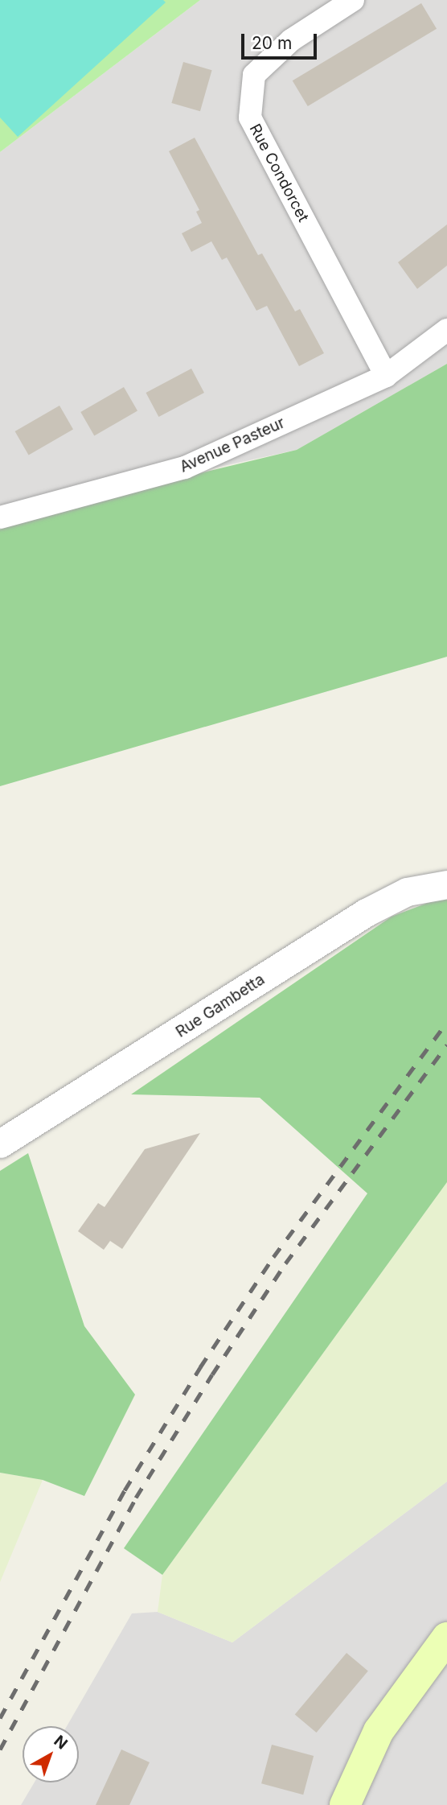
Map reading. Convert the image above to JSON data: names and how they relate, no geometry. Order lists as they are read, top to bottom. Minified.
{"streets":{"street":["Rue Condorcet","Avenue Pasteur","Rue Gambetta"]},"crossings":[["Rue Condorcet","Avenue Pasteur"]],"scale_bar":"20 m","north":"top right"}
